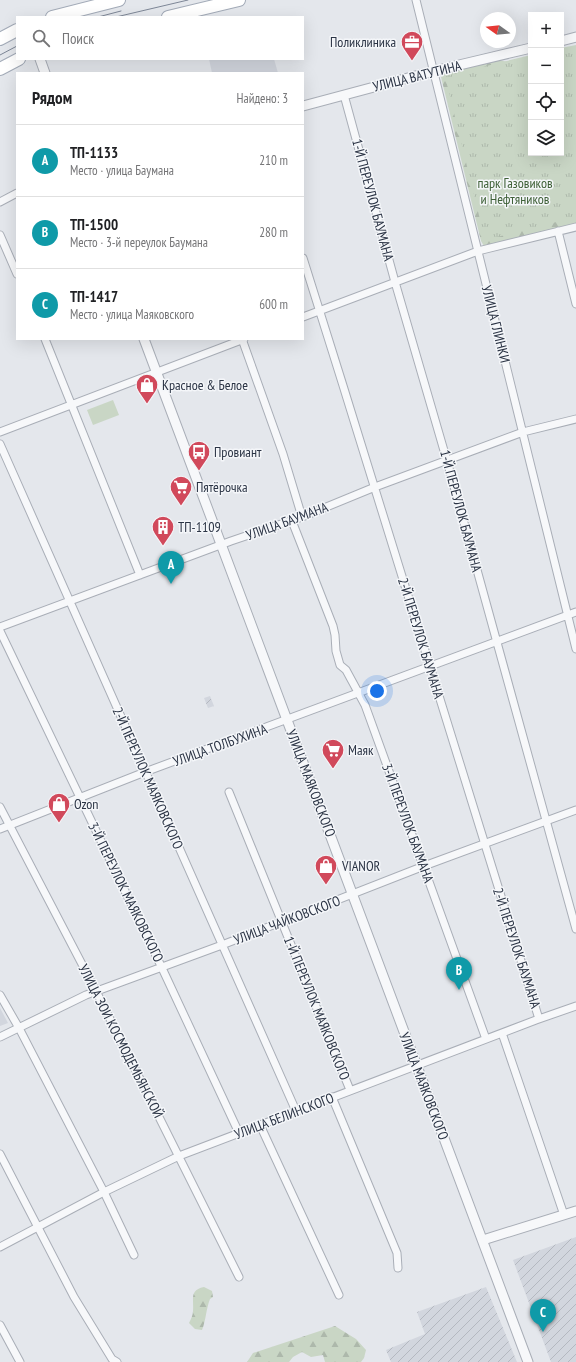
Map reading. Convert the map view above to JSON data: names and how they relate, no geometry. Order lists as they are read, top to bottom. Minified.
{"streets":{"street":["УЛИЦА ВАТУТИНА","1-Й ПЕРЕУЛОК БАУМАНА","УЛИЦА ГЛИНКИ","УЛИЦА БАУМАНА","2-Й ПЕРЕУЛОК БАУМАНА","УЛИЦА ТОЛБУХИНА","2-Й ПЕРЕУЛОК МАЯКОВСКОГО","УЛИЦА МАЯКОВСКОГО","3-Й ПЕРЕУЛОК БАУМАНА","3-Й ПЕРЕУЛОК МАЯКОВСКОГО","УЛИЦА ЧАЙКОВСКОГО","1-Й ПЕРЕУЛОК МАЯКОВСКОГО","УЛИЦА ЗОИ КОСМОДЕМЬЯНСКОЙ","УЛИЦА БЕЛИНСКОГО"]},"crossings":[["УЛИЦА ВАТУТИНА","1-Й ПЕРЕУЛОК БАУМАНА"],["УЛИЦА ВАТУТИНА","УЛИЦА ГЛИНКИ"],["1-Й ПЕРЕУЛОК БАУМАНА","УЛИЦА БАУМАНА"],["1-Й ПЕРЕУЛОК БАУМАНА","УЛИЦА ТОЛБУХИНА"],["1-Й ПЕРЕУЛОК БАУМАНА","УЛИЦА ЧАЙКОВСКОГО"],["УЛИЦА ГЛИНКИ","УЛИЦА БАУМАНА"],["УЛИЦА ГЛИНКИ","УЛИЦА ТОЛБУХИНА"],["УЛИЦА БАУМАНА","2-Й ПЕРЕУЛОК БАУМАНА"],["УЛИЦА БАУМАНА","2-Й ПЕРЕУЛОК МАЯКОВСКОГО"],["УЛИЦА БАУМАНА","УЛИЦА МАЯКОВСКОГО"],["УЛИЦА БАУМАНА","3-Й ПЕРЕУЛОК БАУМАНА"],["2-Й ПЕРЕУЛОК БАУМАНА","УЛИЦА ТОЛБУХИНА"],["2-Й ПЕРЕУЛОК БАУМАНА","УЛИЦА ЧАЙКОВСКОГО"],["2-Й ПЕРЕУЛОК БАУМАНА","УЛИЦА БЕЛИНСКОГО"],["УЛИЦА ТОЛБУХИНА","2-Й ПЕРЕУЛОК МАЯКОВСКОГО"],["УЛИЦА ТОЛБУХИНА","УЛИЦА МАЯКОВСКОГО"],["УЛИЦА ТОЛБУХИНА","3-Й ПЕРЕУЛОК БАУМАНА"],["УЛИЦА ТОЛБУХИНА","3-Й ПЕРЕУЛОК МАЯКОВСКОГО"],["УЛИЦА ТОЛБУХИНА","УЛИЦА ЗОИ КОСМОДЕМЬЯНСКОЙ"],["2-Й ПЕРЕУЛОК МАЯКОВСКОГО","УЛИЦА ЧАЙКОВСКОГО"],["2-Й ПЕРЕУЛОК МАЯКОВСКОГО","УЛИЦА БЕЛИНСКОГО"],["УЛИЦА МАЯКОВСКОГО","УЛИЦА ЧАЙКОВСКОГО"],["УЛИЦА МАЯКОВСКОГО","УЛИЦА БЕЛИНСКОГО"],["3-Й ПЕРЕУЛОК БАУМАНА","УЛИЦА ЧАЙКОВСКОГО"],["3-Й ПЕРЕУЛОК БАУМАНА","УЛИЦА БЕЛИНСКОГО"],["3-Й ПЕРЕУЛОК МАЯКОВСКОГО","УЛИЦА ЧАЙКОВСКОГО"],["3-Й ПЕРЕУЛОК МАЯКОВСКОГО","УЛИЦА БЕЛИНСКОГО"],["УЛИЦА ЧАЙКОВСКОГО","1-Й ПЕРЕУЛОК МАЯКОВСКОГО"],["УЛИЦА ЧАЙКОВСКОГО","УЛИЦА ЗОИ КОСМОДЕМЬЯНСКОЙ"],["1-Й ПЕРЕУЛОК МАЯКОВСКОГО","УЛИЦА БЕЛИНСКОГО"],["УЛИЦА ЗОИ КОСМОДЕМЬЯНСКОЙ","УЛИЦА БЕЛИНСКОГО"]],"parks":["парк Газовиков и Нефтяников"],"places":{"office":["Поликлиника"],"shop":["Красное & Белое","Ozon","VIANOR"],"bus stop":["Провиант"],"supermarket":["Пятёрочка","Маяк"],"building":["ТП-1109"]},"north":"left","page":{"map_buttons":["+","−"],"search":"Поиск","heading":["Рядом","Найдено: 3"],"list":[{"mark":"A","name":"ТП-1133","note":"Место · улица Баумана","value":"210 m"},{"mark":"B","name":"ТП-1500","note":"Место · 3-й переулок Баумана","value":"280 m"},{"mark":"C","name":"ТП-1417","note":"Место · улица Маяковского","value":"600 m"}],"pins":["A","B","C"]}}
